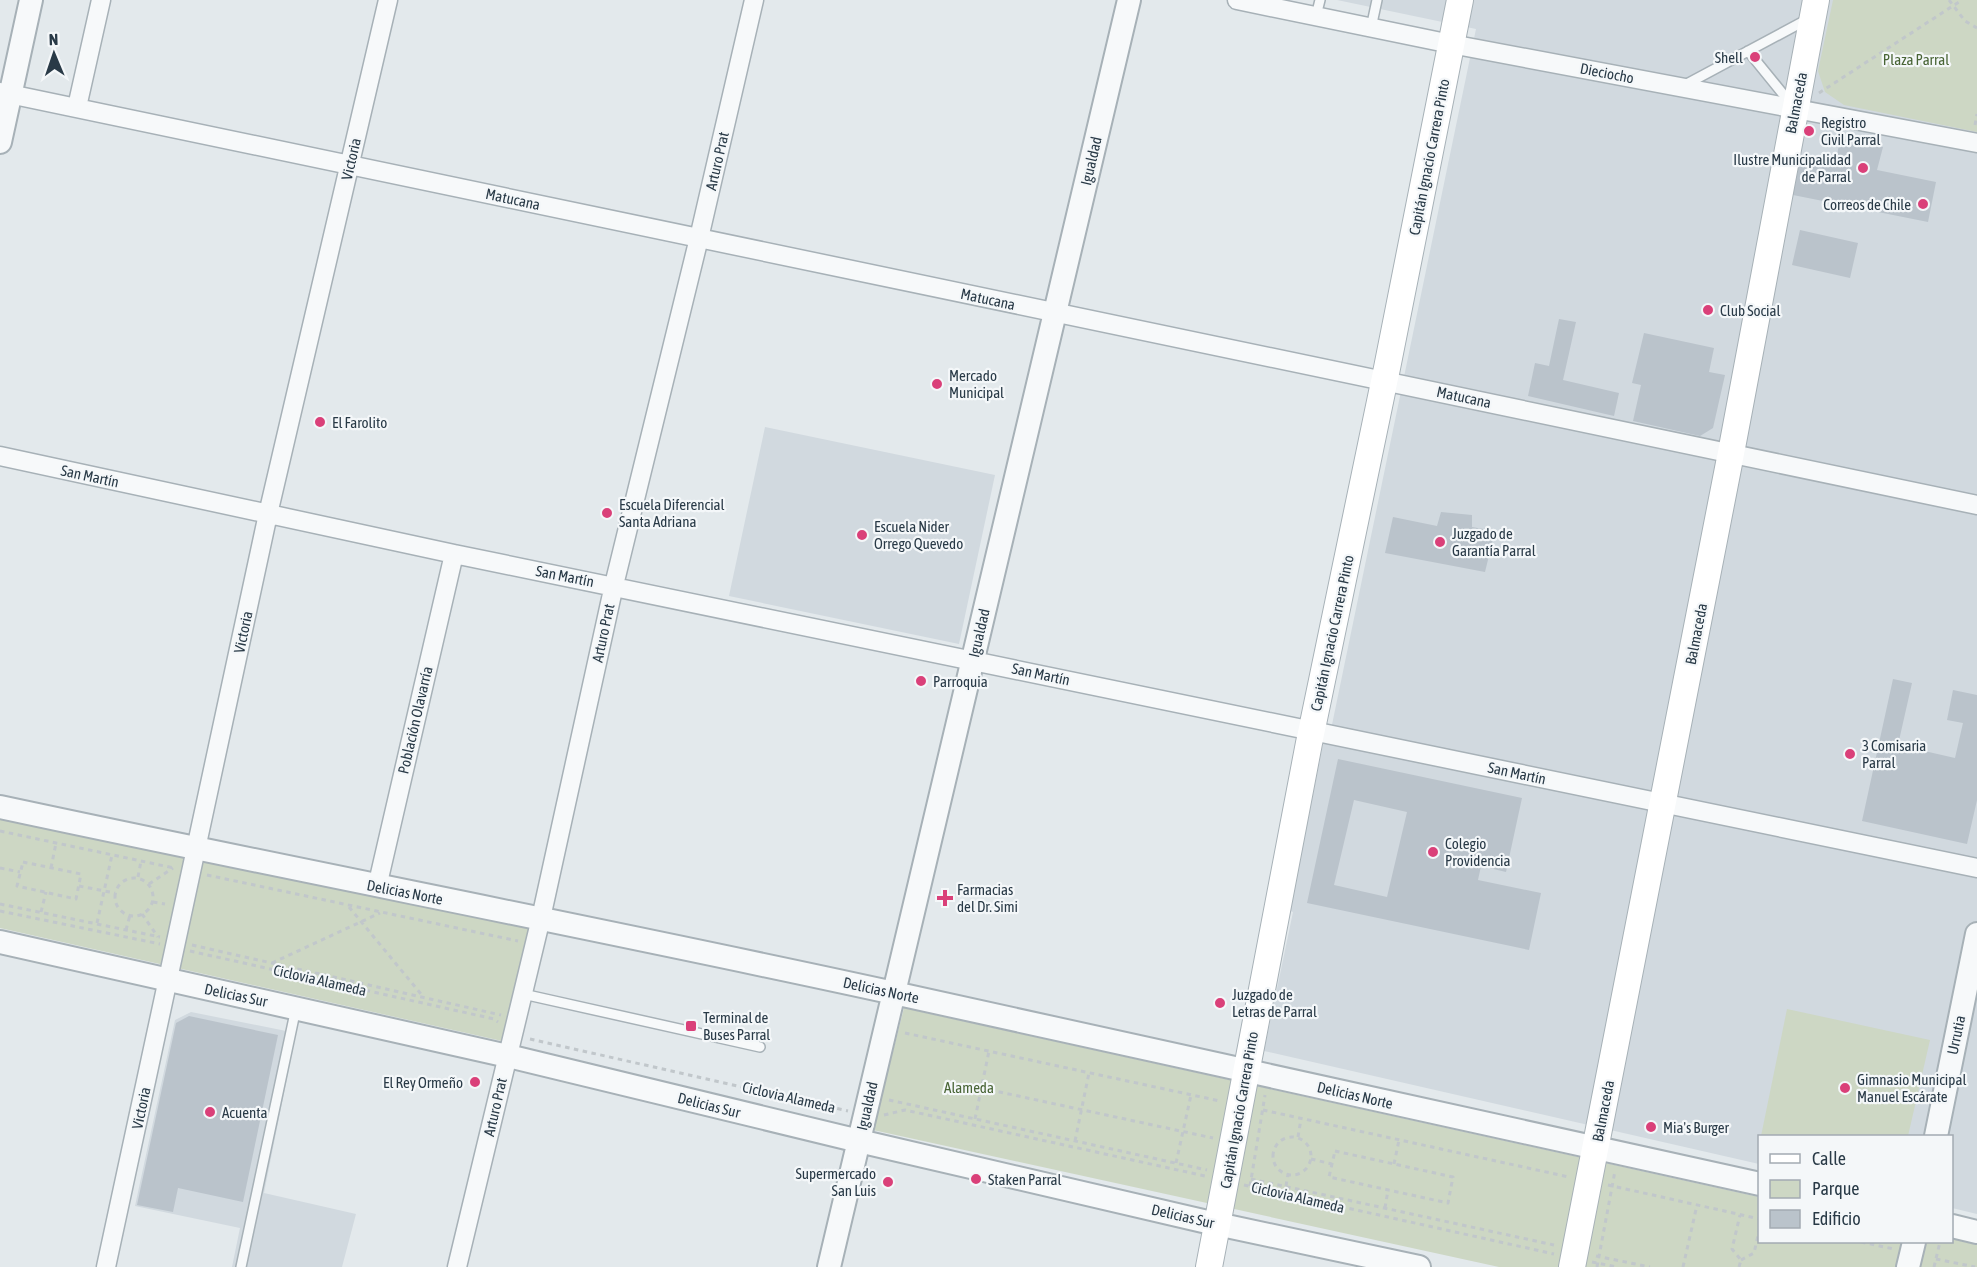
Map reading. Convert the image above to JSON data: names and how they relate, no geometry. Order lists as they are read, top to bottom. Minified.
{"streets":{"main road":["Balmaceda","Capitán Ignacio Carrera Pinto"],"street":["Dieciocho","Victoria","Arturo Prat","Igualdad","Matucana","San Martín","Población Olavarría","Delicias Norte","Delicias Sur","Urrutia"],"path":["Ciclovia Alameda"]},"crossings":[["Dieciocho","Balmaceda"],["Dieciocho","Capitán Ignacio Carrera Pinto"],["Balmaceda","Matucana"],["Balmaceda","San Martín"],["Balmaceda","Delicias Norte"],["Balmaceda","Ciclovia Alameda"],["Capitán Ignacio Carrera Pinto","Matucana"],["Capitán Ignacio Carrera Pinto","San Martín"],["Capitán Ignacio Carrera Pinto","Delicias Norte"],["Capitán Ignacio Carrera Pinto","Ciclovia Alameda"],["Capitán Ignacio Carrera Pinto","Delicias Sur"],["Victoria","Matucana"],["Victoria","San Martín"],["Victoria","Delicias Norte"],["Victoria","Ciclovia Alameda"],["Victoria","Delicias Sur"],["Arturo Prat","Matucana"],["Arturo Prat","San Martín"],["Arturo Prat","Delicias Norte"],["Arturo Prat","Ciclovia Alameda"],["Arturo Prat","Delicias Sur"],["Igualdad","Matucana"],["Igualdad","San Martín"],["Igualdad","Delicias Norte"],["Igualdad","Ciclovia Alameda"],["Igualdad","Delicias Sur"],["San Martín","Población Olavarría"],["Población Olavarría","Delicias Norte"],["Ciclovia Alameda","Delicias Sur"]],"parks":["Plaza Parral","Alameda"],"places":{"other":["Shell","Registro Civil Parral","Ilustre Municipalidad de Parral","Correos de Chile","Club Social","Mercado Municipal","El Farolito","Escuela Diferencial Santa Adriana","Escuela Nider Orrego Quevedo","Juzgado de Garantía Parral","Parroquia","3 Comisaria Parral","Colegio Providencia","Juzgado de Letras de Parral","El Rey Ormeño","Gimnasio Municipal Manuel Escárate","Acuenta","Mia's Burger","Staken Parral","Supermercado San Luis"],"health":["Farmacias del Dr. Simi"],"transit":["Terminal de Buses Parral"]},"legend":["Calle","Parque","Edificio"],"north":"top"}
